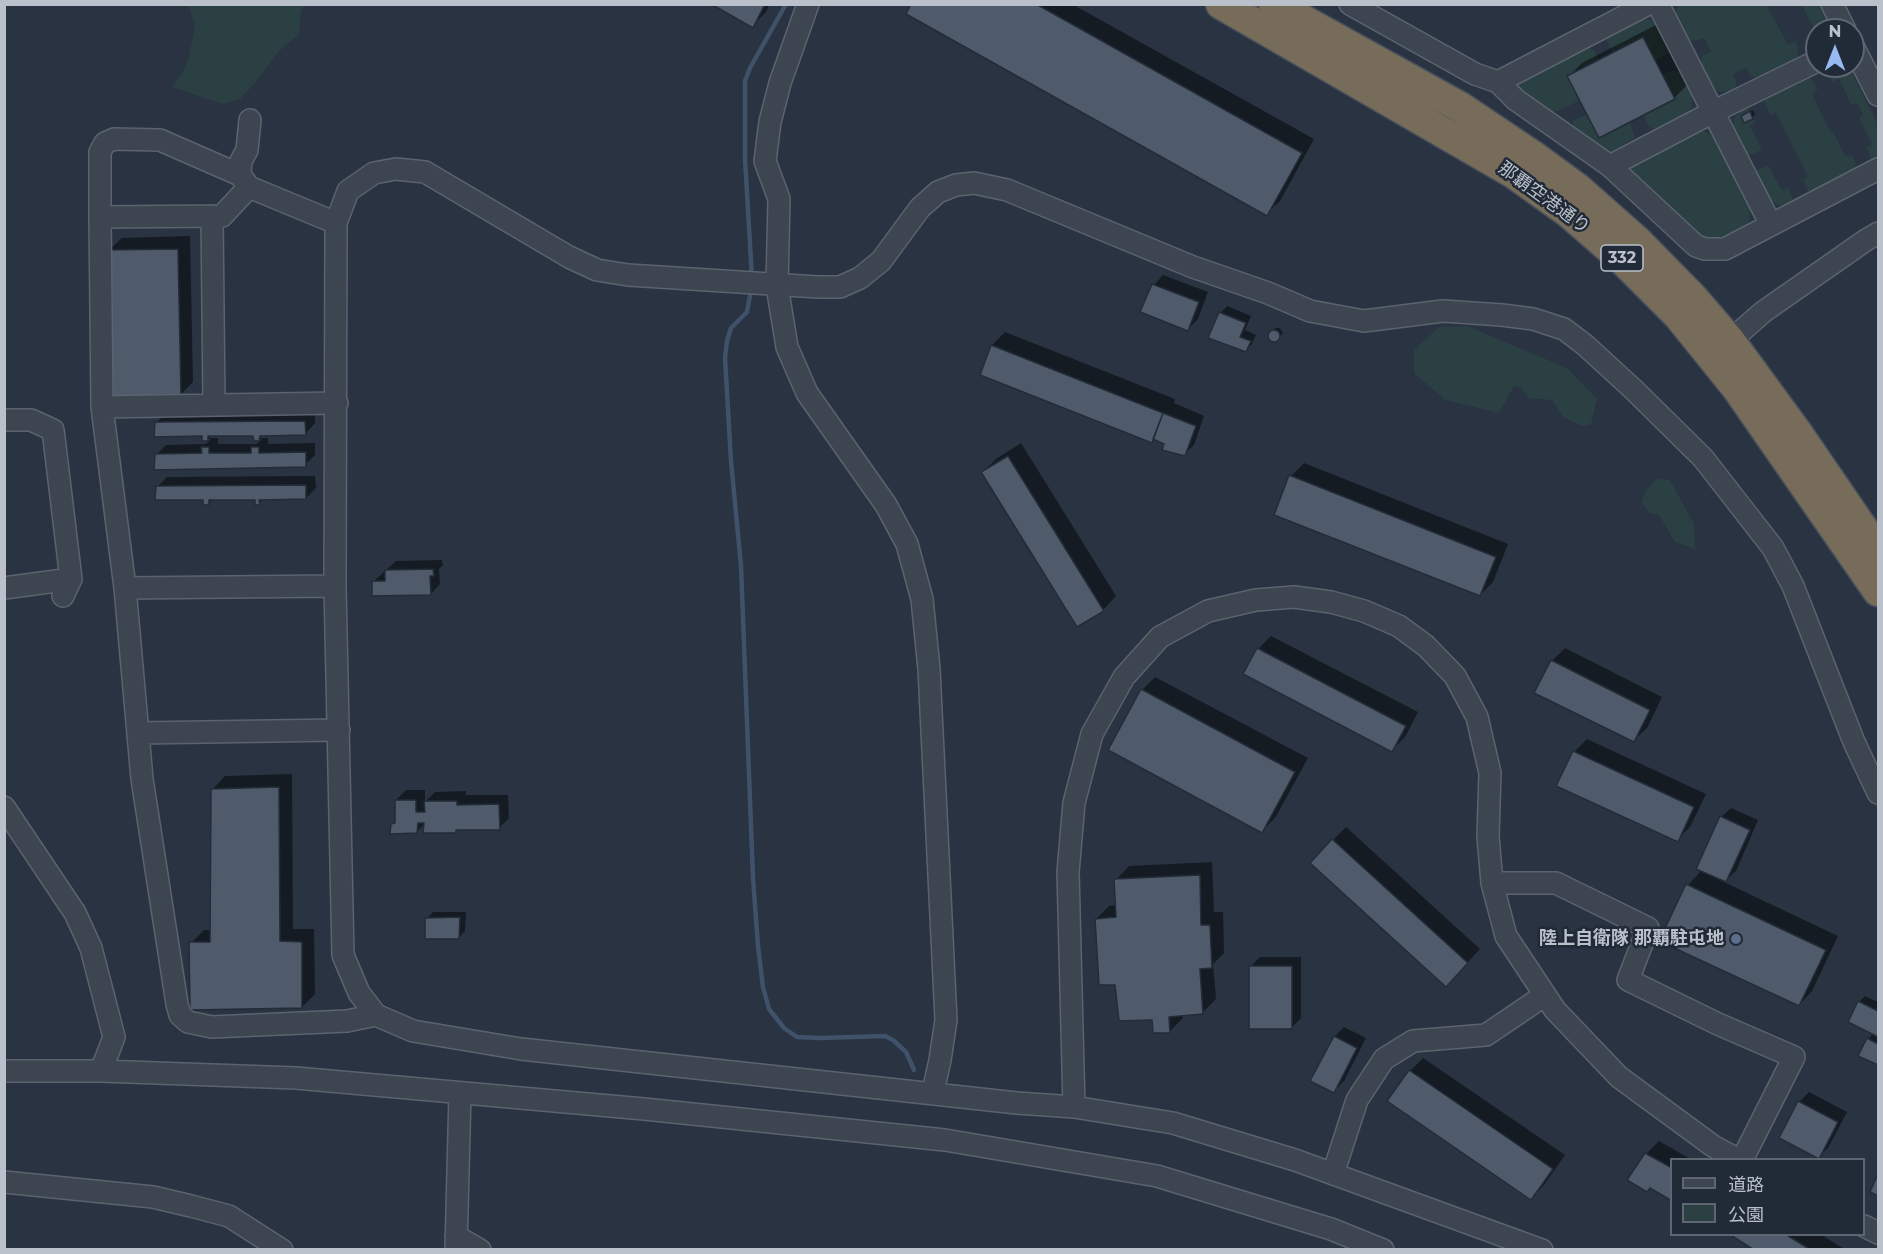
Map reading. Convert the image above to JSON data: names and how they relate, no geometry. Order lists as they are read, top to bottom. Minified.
{"streets":{"highway":["那覇空港通り","332"]},"places":["陸上自衛隊 那覇駐屯地"],"legend":["道路","公園"],"north":"top"}
